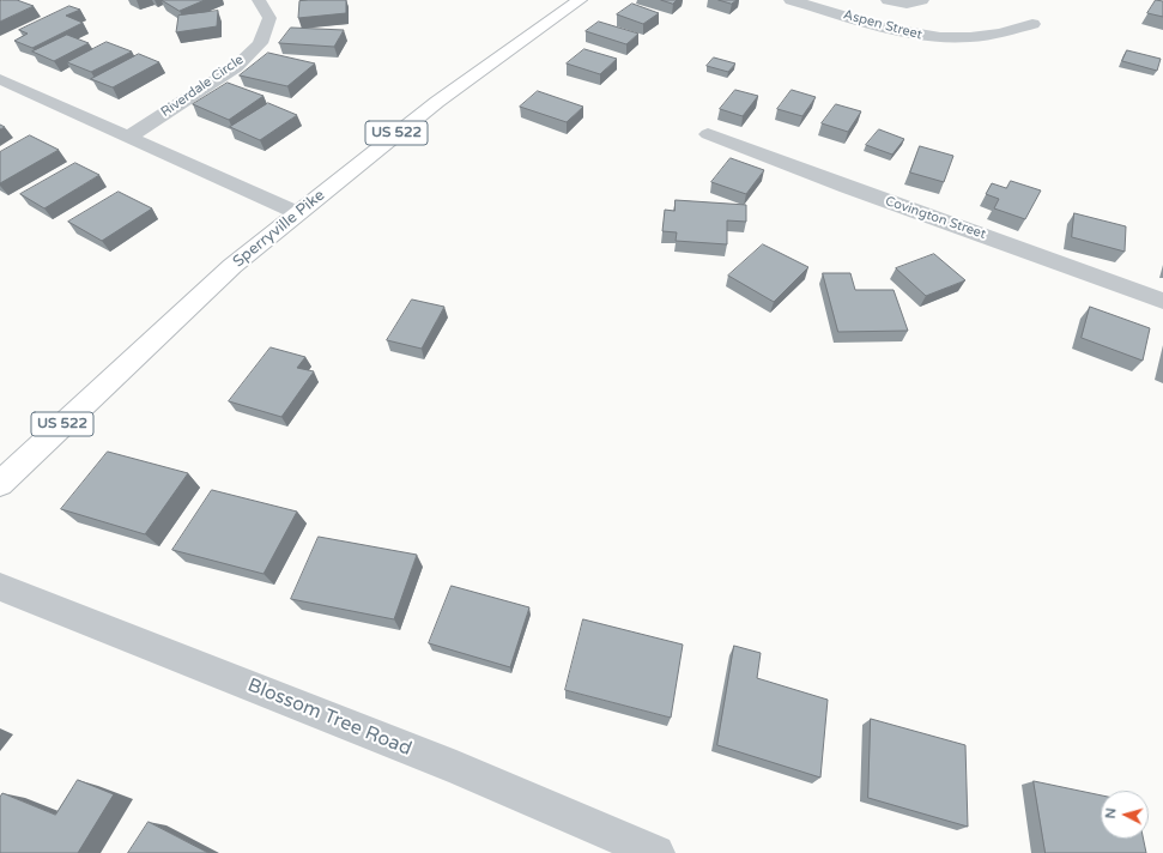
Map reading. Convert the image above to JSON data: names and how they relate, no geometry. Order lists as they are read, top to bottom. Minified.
{"streets":{"main road":["US 522","Sperryville Pike"],"street":["Aspen Street","Riverdale Circle","Covington Street","Blossom Tree Road"]},"north":"left"}
